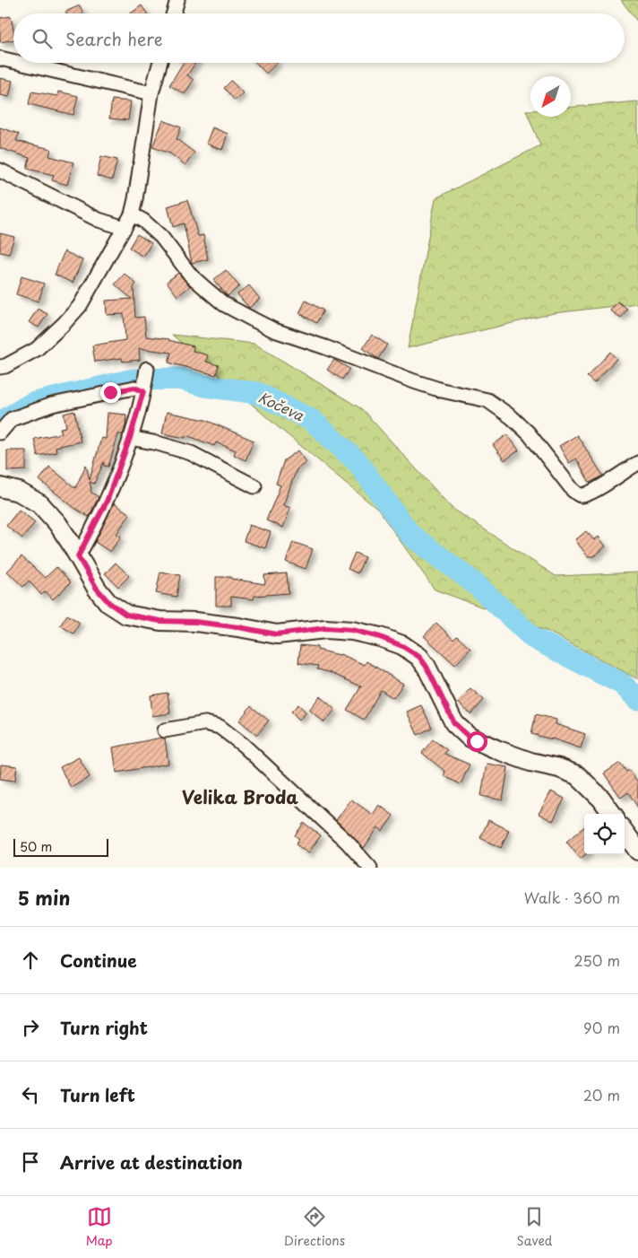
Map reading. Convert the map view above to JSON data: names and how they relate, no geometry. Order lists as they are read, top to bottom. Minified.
{"districts":["Velika Broda"],"water":["Kočeva"],"scale_bar":"50 m","north":"bottom left","page":{"search":"Search here","scale":"50 m","heading":["5 min","Walk · 360 m"],"list":[["Continue","250 m"],["Turn right","90 m"],["Turn left","20 m"],"Arrive at destination"],"nav":["Map","Directions","Saved"]}}
